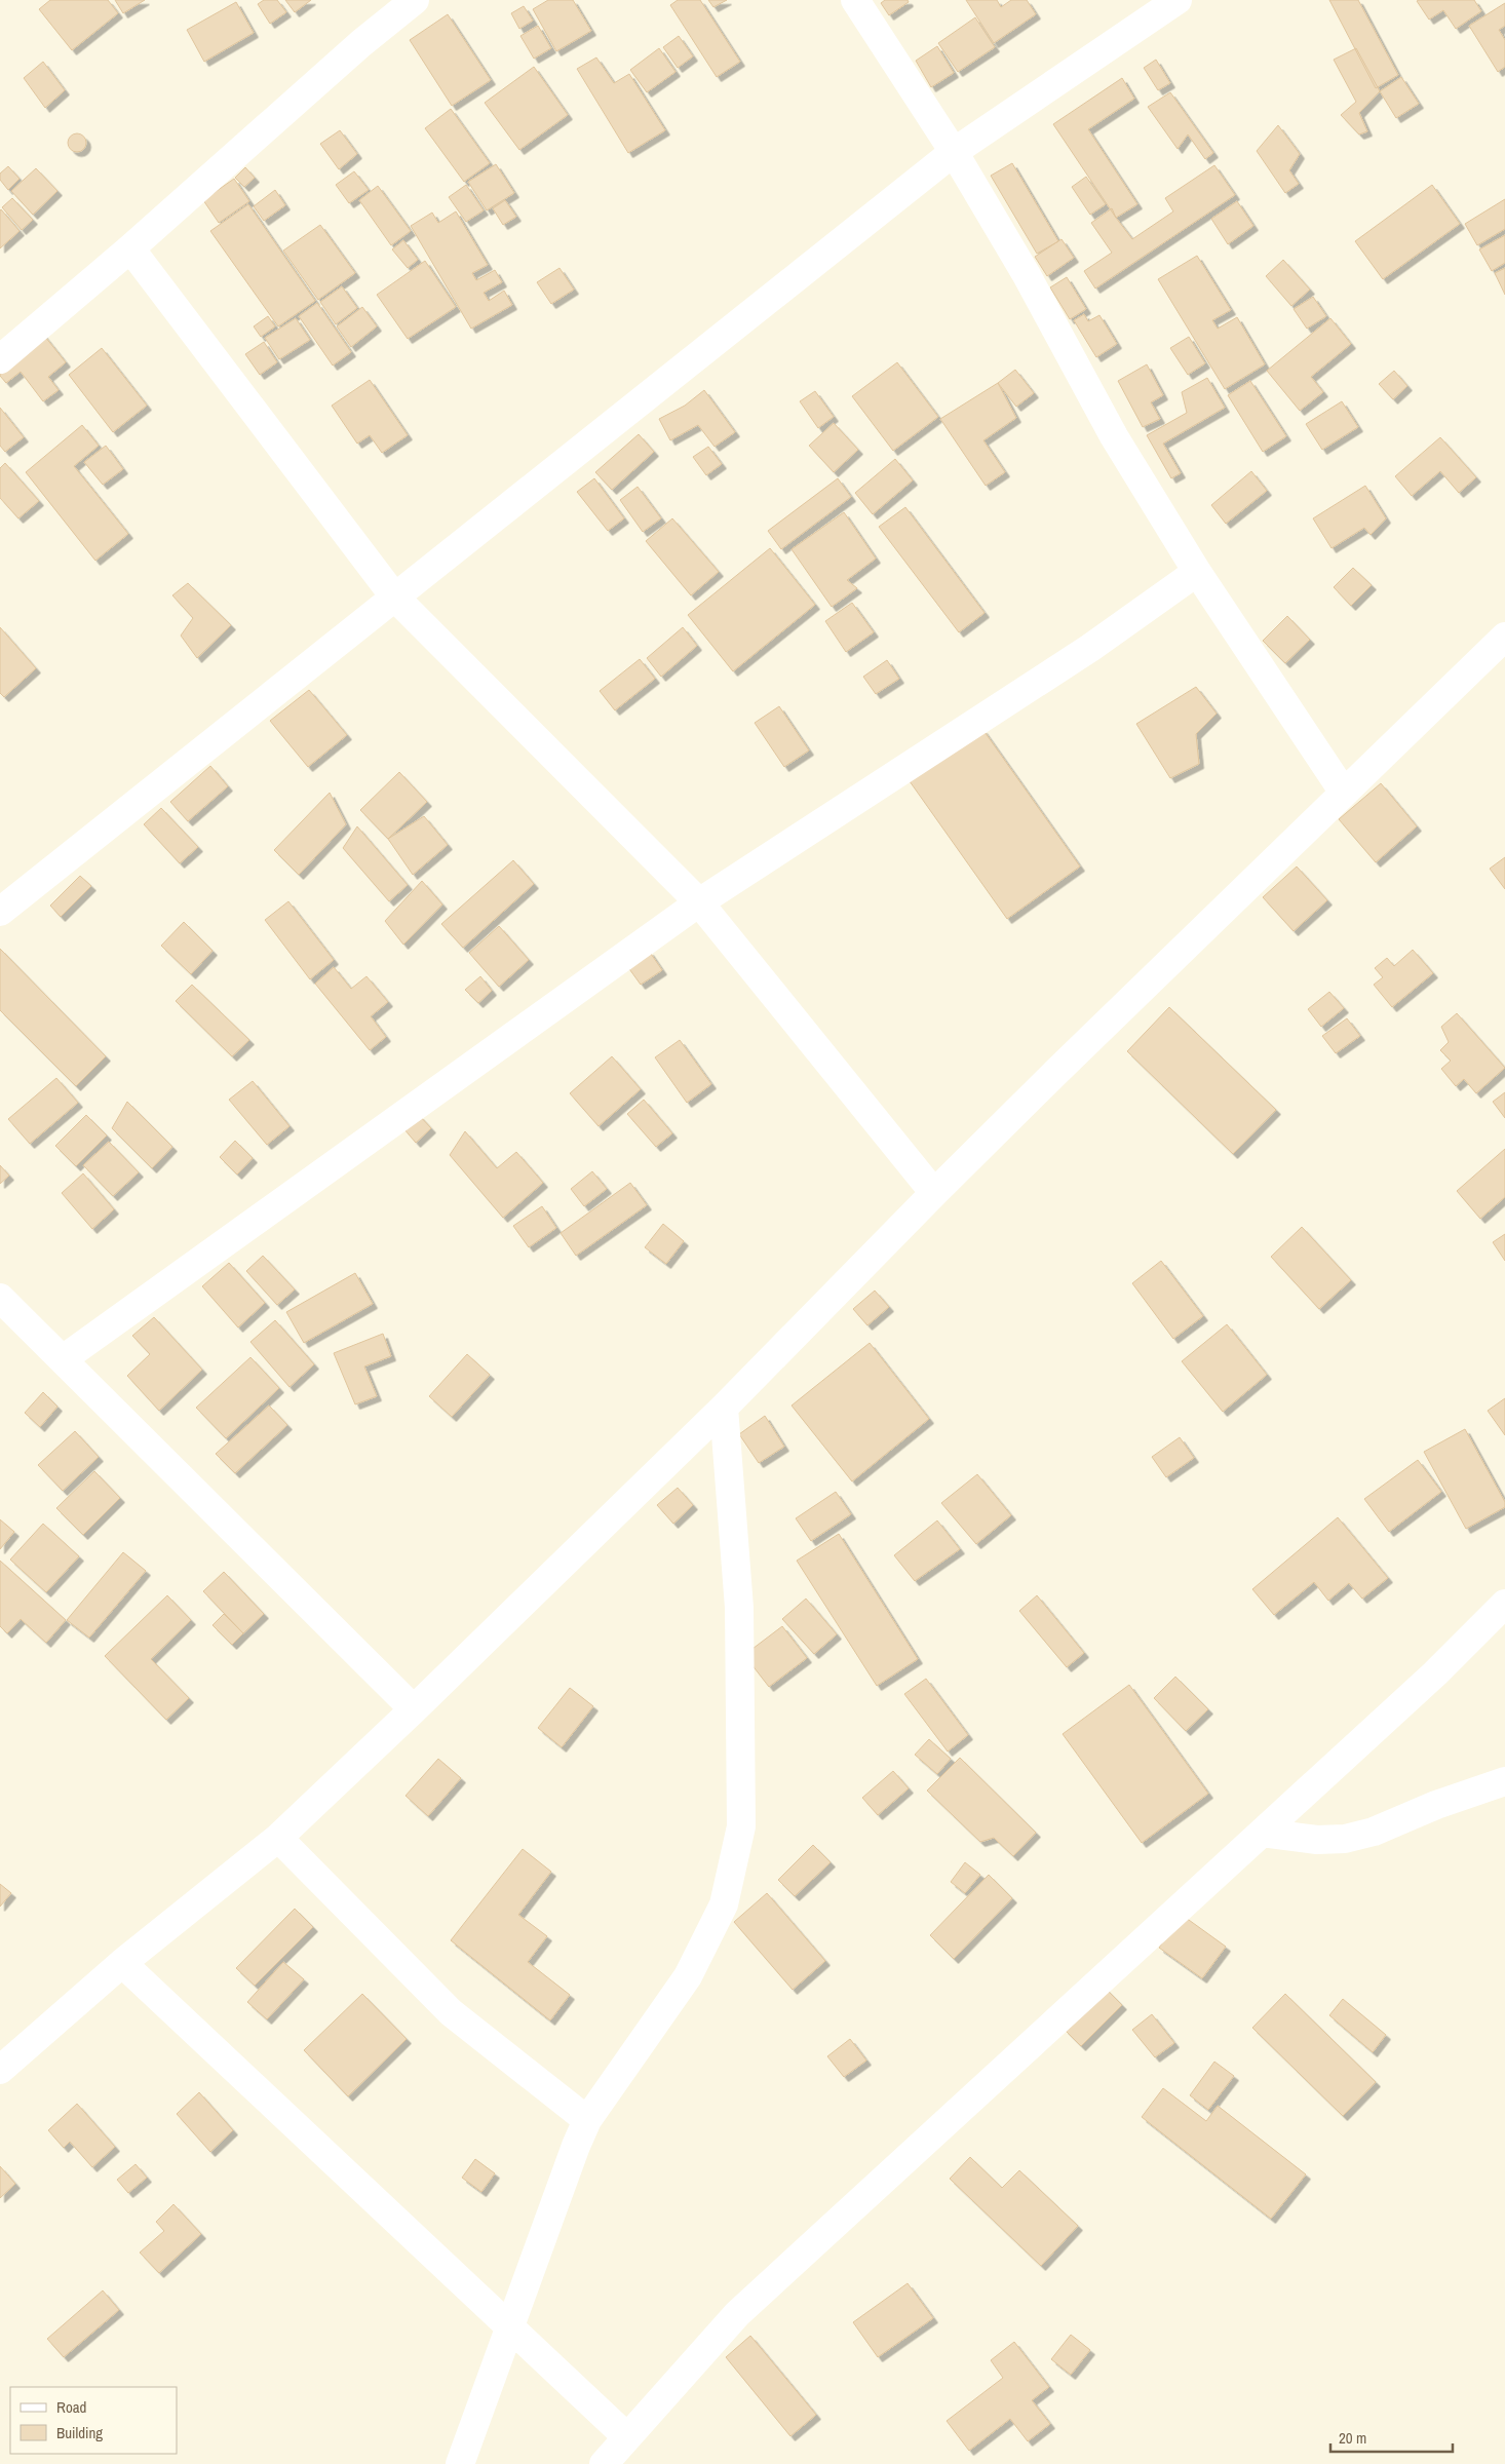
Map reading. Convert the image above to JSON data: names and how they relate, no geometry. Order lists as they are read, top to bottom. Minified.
{"legend":["Road","Building"],"scale_bar":"20 m"}
